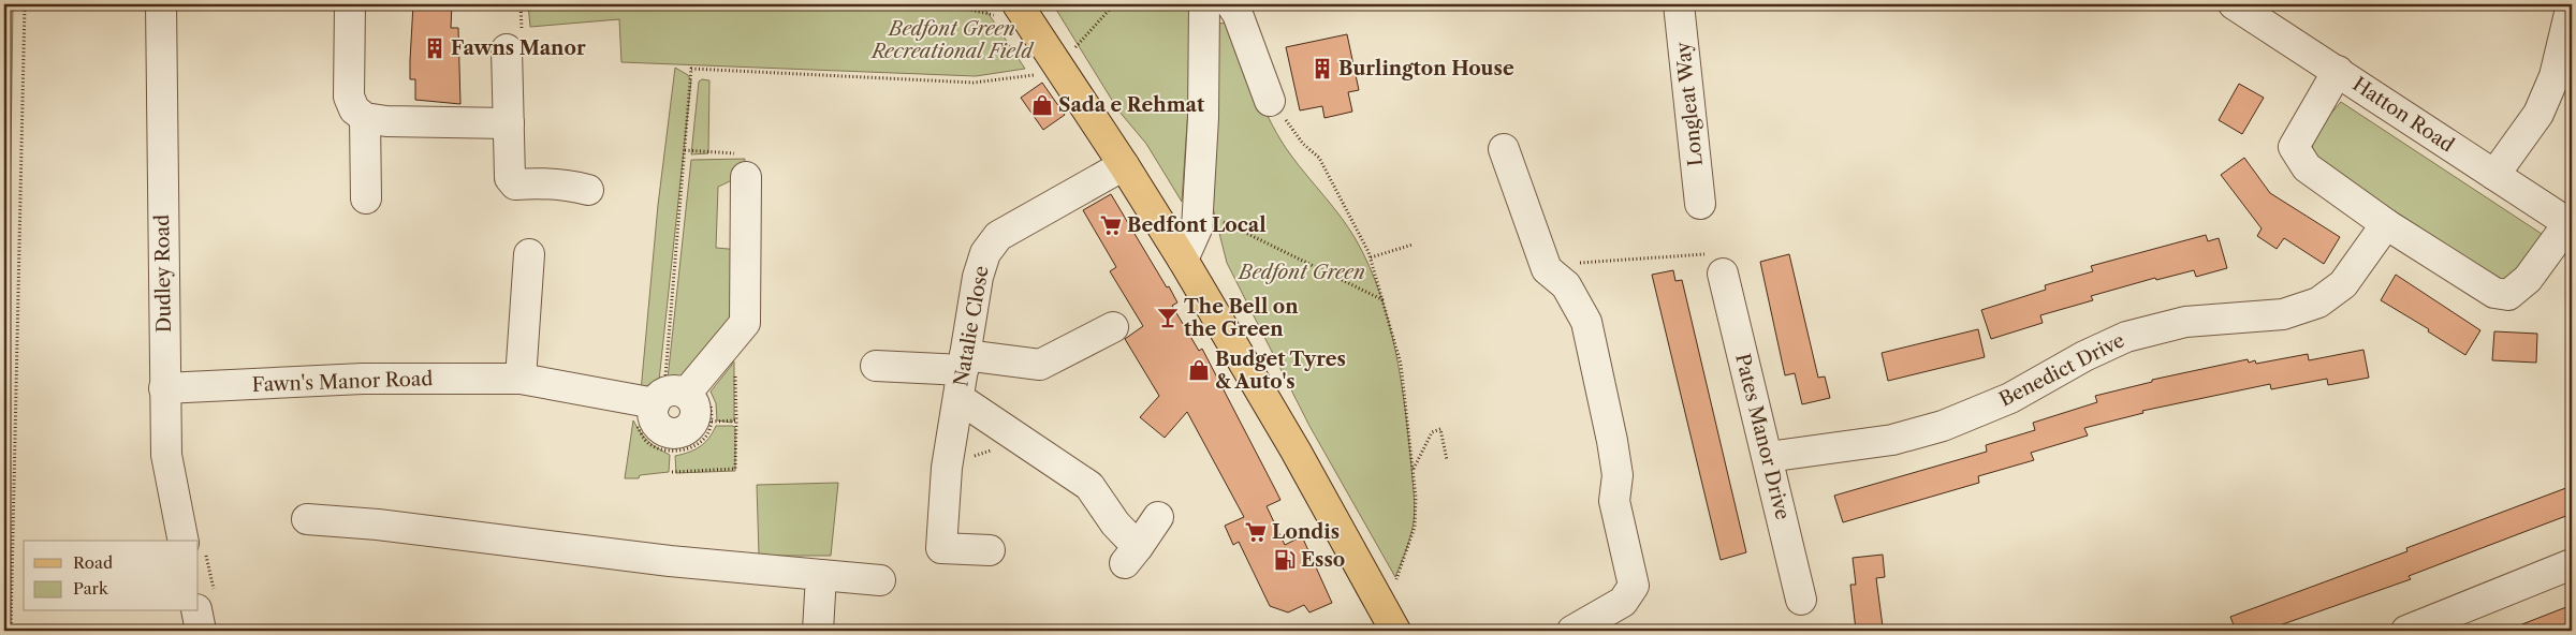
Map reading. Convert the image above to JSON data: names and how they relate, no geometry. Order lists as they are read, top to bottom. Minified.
{"streets":{"street":["Longleat Way","Hatton Road","Dudley Road","Natalie Close","Benedict Drive","Fawn's Manor Road","Pates Manor Drive"]},"crossings":[["Dudley Road","Fawn's Manor Road"],["Benedict Drive","Pates Manor Drive"]],"parks":["Bedfont Green Recreational Field","Bedfont Green"],"places":{"building":["Fawns Manor","Burlington House"],"shop":["Sada e Rehmat","Budget Tyres & Auto's"],"supermarket":["Bedfont Local","Londis"],"bar":["The Bell on the Green"],"fuel station":["Esso"]},"legend":["Road","Park"]}
